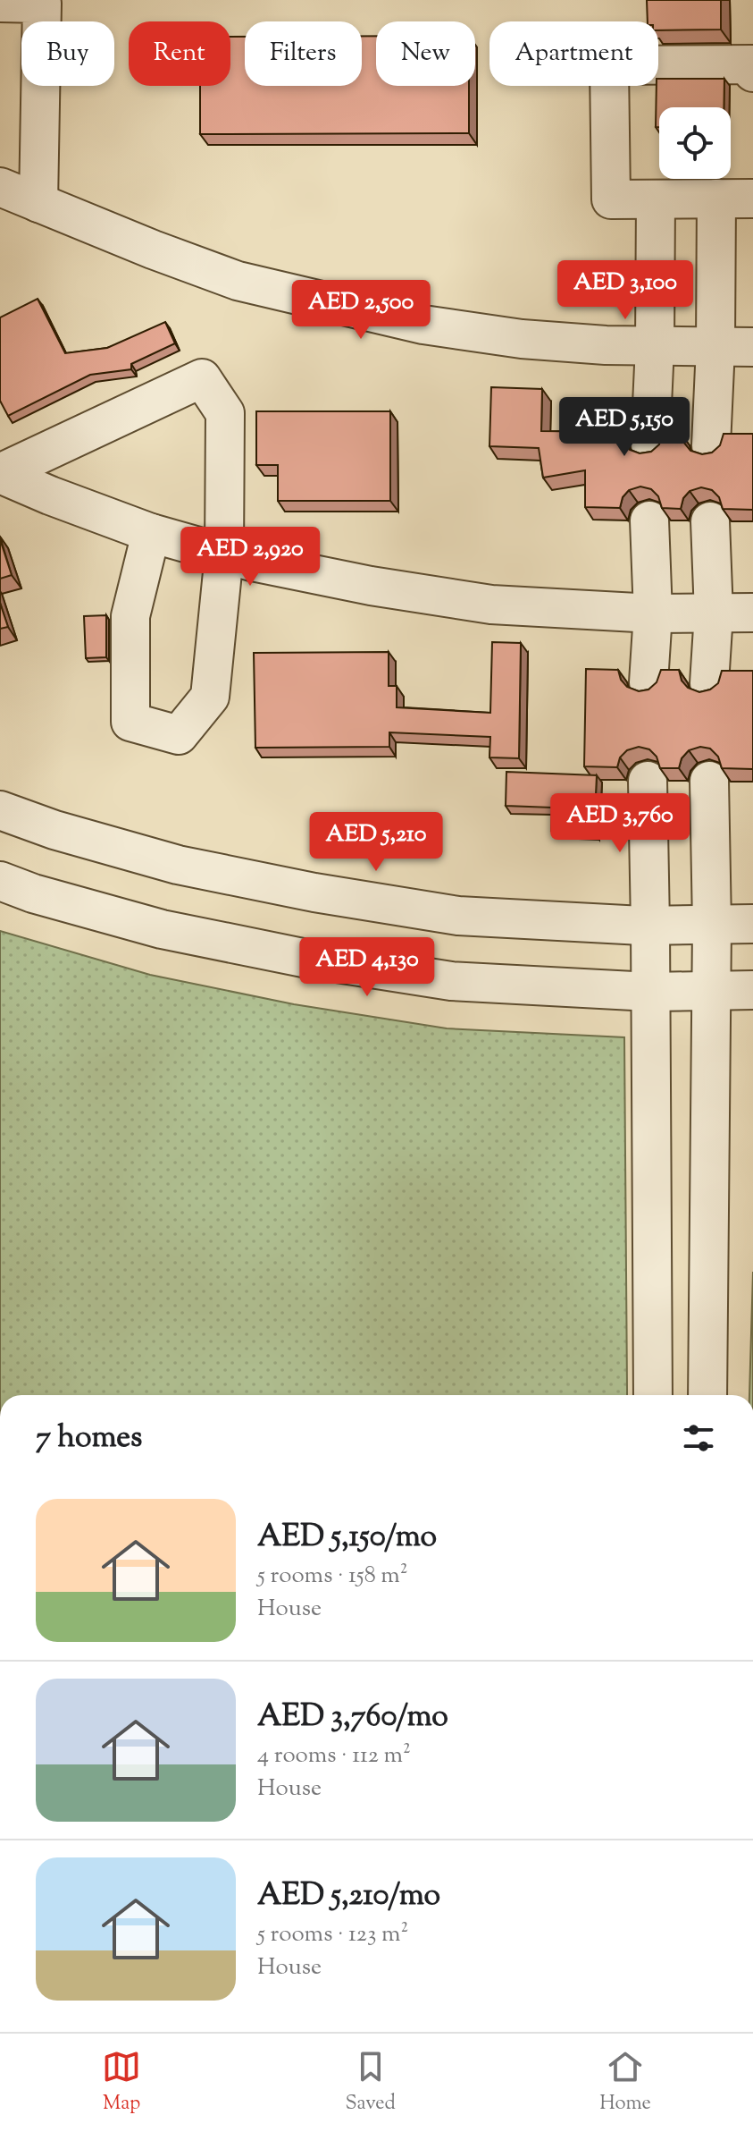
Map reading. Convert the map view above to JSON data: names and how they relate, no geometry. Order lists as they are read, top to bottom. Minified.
{"page":{"chip":["Buy","Rent","Filters","New","Apartment"],"price":["AED 3,100","AED 2,500","AED 5,150","AED 2,920","AED 3,760","AED 5,210","AED 4,130"],"heading":"7 homes","list":[{"name":"AED 5,150/mo","note":"5 rooms · 158 m² · House"},{"name":"AED 3,760/mo","note":"4 rooms · 112 m² · House"},{"name":"AED 5,210/mo","note":"5 rooms · 123 m² · House"}],"tabs":["Map","Saved","Home"]}}
